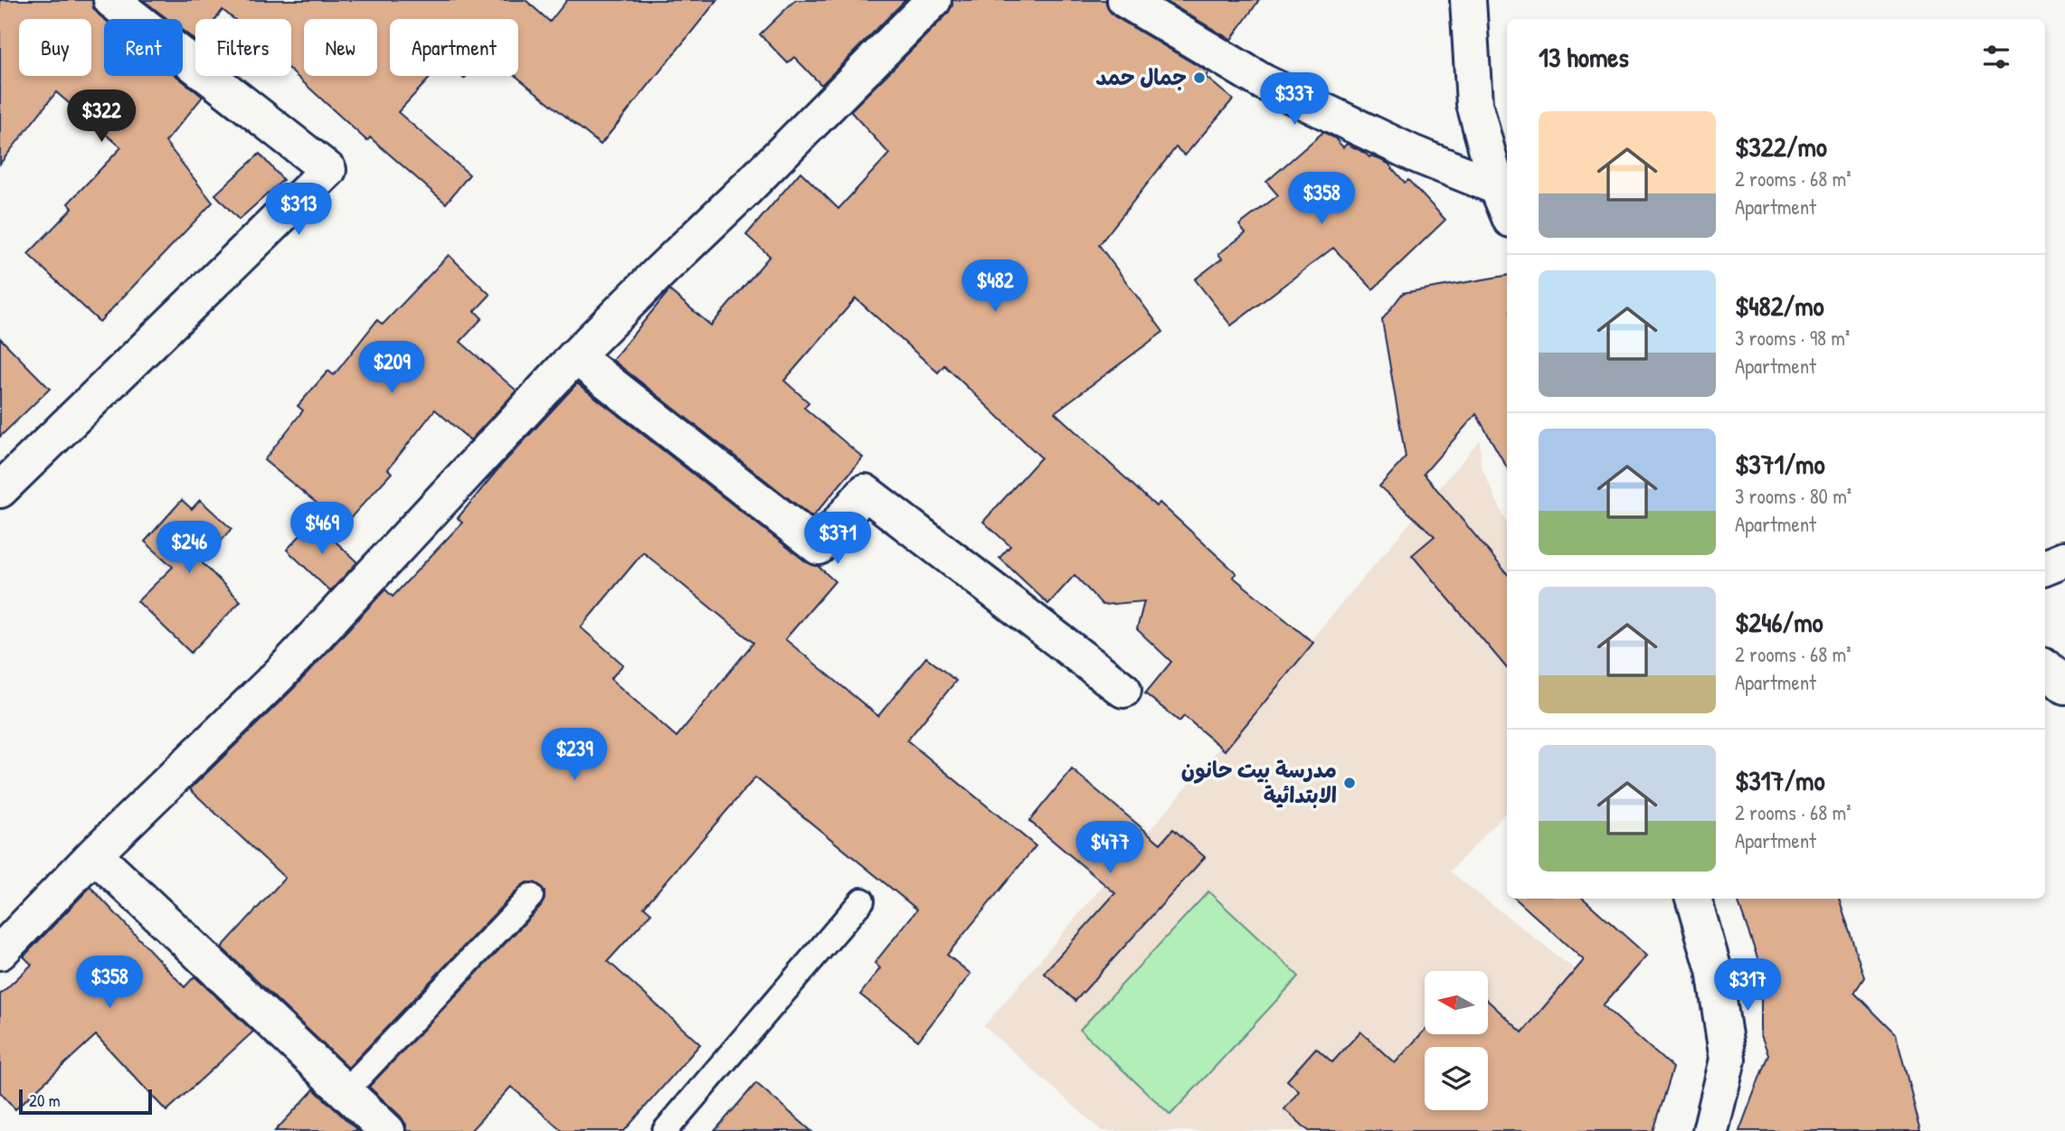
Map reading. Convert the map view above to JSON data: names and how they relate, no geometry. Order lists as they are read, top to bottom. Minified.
{"places":["جمال حمد","مدرسة بيت حانون الابتدائية"],"scale_bar":"20 m","north":"left","page":{"chip":["Buy","Rent","Filters","New","Apartment"],"heading":"13 homes","price":["$337","$322","$358","$313","$482","$209","$469","$371","$246","$239","$477","$358","$317"],"list":[{"name":"$322/mo","note":"2 rooms · 68 m² · Apartment"},{"name":"$482/mo","note":"3 rooms · 98 m² · Apartment"},{"name":"$371/mo","note":"3 rooms · 80 m² · Apartment"},{"name":"$246/mo","note":"2 rooms · 68 m² · Apartment"},{"name":"$317/mo","note":"2 rooms · 68 m² · Apartment"}],"scale":"20 m"}}
